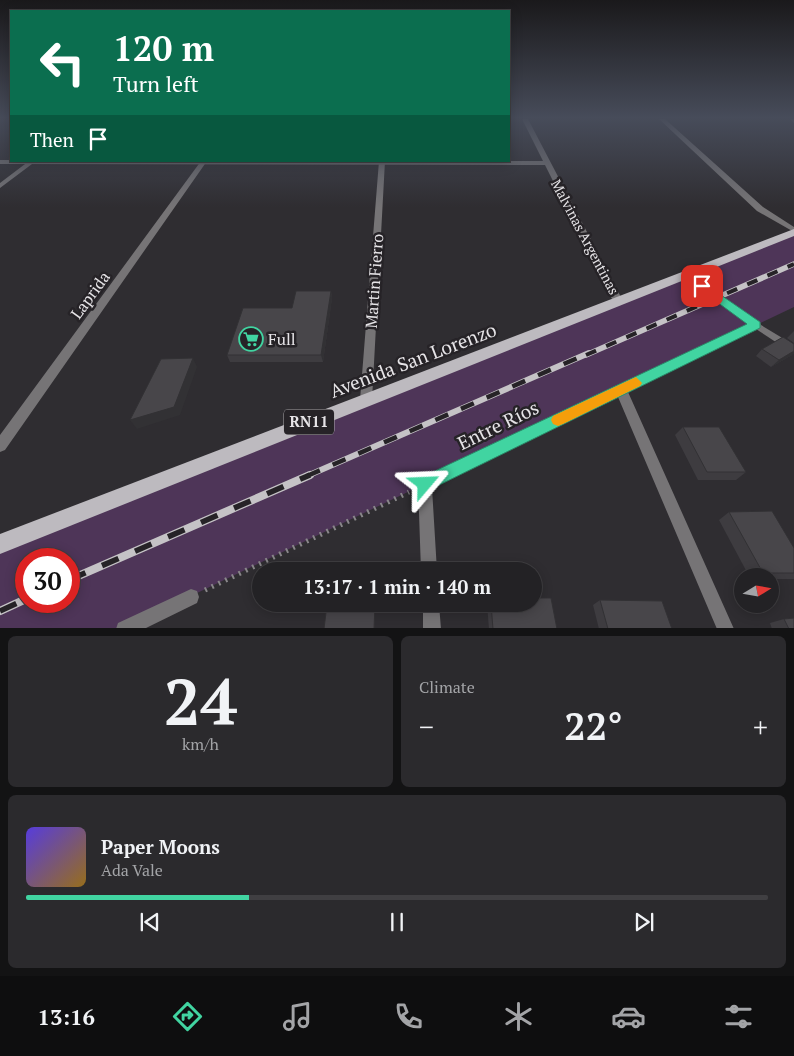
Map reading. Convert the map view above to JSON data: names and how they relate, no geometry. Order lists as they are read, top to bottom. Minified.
{"streets":{"main road":["Avenida San Lorenzo","RN11"],"street":["Malvinas Argentinas","Martin Fierro","Laprida","Entre Ríos"]},"crossings":[["Malvinas Argentinas","Avenida San Lorenzo"],["Malvinas Argentinas","RN11"],["Martin Fierro","Avenida San Lorenzo"],["Avenida San Lorenzo","RN11"]],"places":{"supermarket":["Full"]},"north":"right","page":{"turn":["120 m","Turn left"],"then":"Then","limit":"30","trip":"13:17 · 1 min · 140 m","tile":[["24","km/h"],"Climate"],"heat":["−","22°","+"],"song":["Paper Moons","Ada Vale"],"tabs":"13:16"}}
